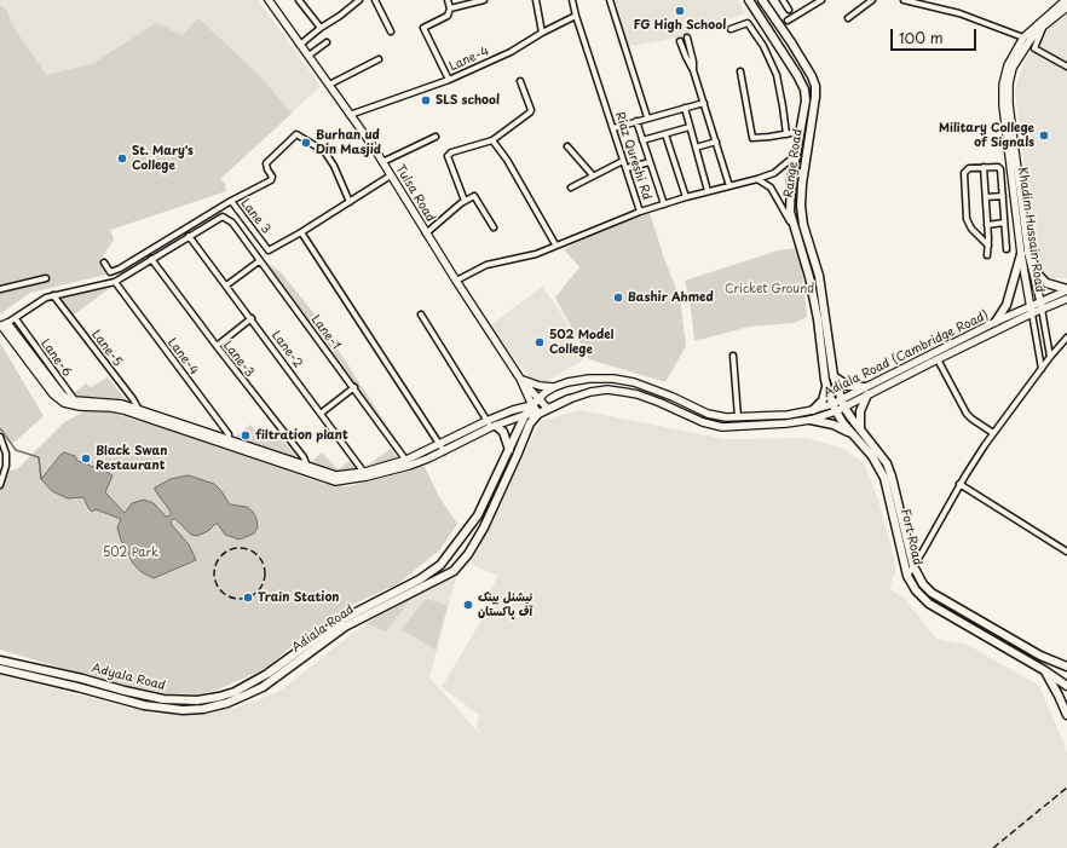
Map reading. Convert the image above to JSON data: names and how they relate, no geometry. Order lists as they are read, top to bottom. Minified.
{"streets":{"main road":["Range Road","Tulsa Road","Khadim Hussain Road","Adiala Road (Cambridge Road)","Fort Road","Adiala Road","Adyala Road"],"street":["Lane-4","Riaz Qureshi Rd","Lane 3","Lane-1","Lane-5","Lane-2","Lane-6","Lane-3"]},"crossings":[["Lane-4","Riaz Qureshi Rd"],["Lane-4","Tulsa Road"],["Range Road","Adiala Road (Cambridge Road)"],["Range Road","Fort Road"],["Tulsa Road","Lane 3"],["Tulsa Road","Adiala Road (Cambridge Road)"],["Tulsa Road","Adiala Road"],["Khadim Hussain Road","Adiala Road (Cambridge Road)"],["Lane-1","Lane-2"],["Adiala Road (Cambridge Road)","Fort Road"],["Adiala Road (Cambridge Road)","Adiala Road"]],"parks":["Cricket Ground","502 Park"],"places":["FG High School","SLS school","Military College of Signals","Burhan ud Din Masjid","St. Mary's College","Bashir Ahmed","502 Model College","filtration plant","Black Swan Restaurant","Train Station","نیشنل بینک آف پاکستان"],"scale_bar":"100 m"}
